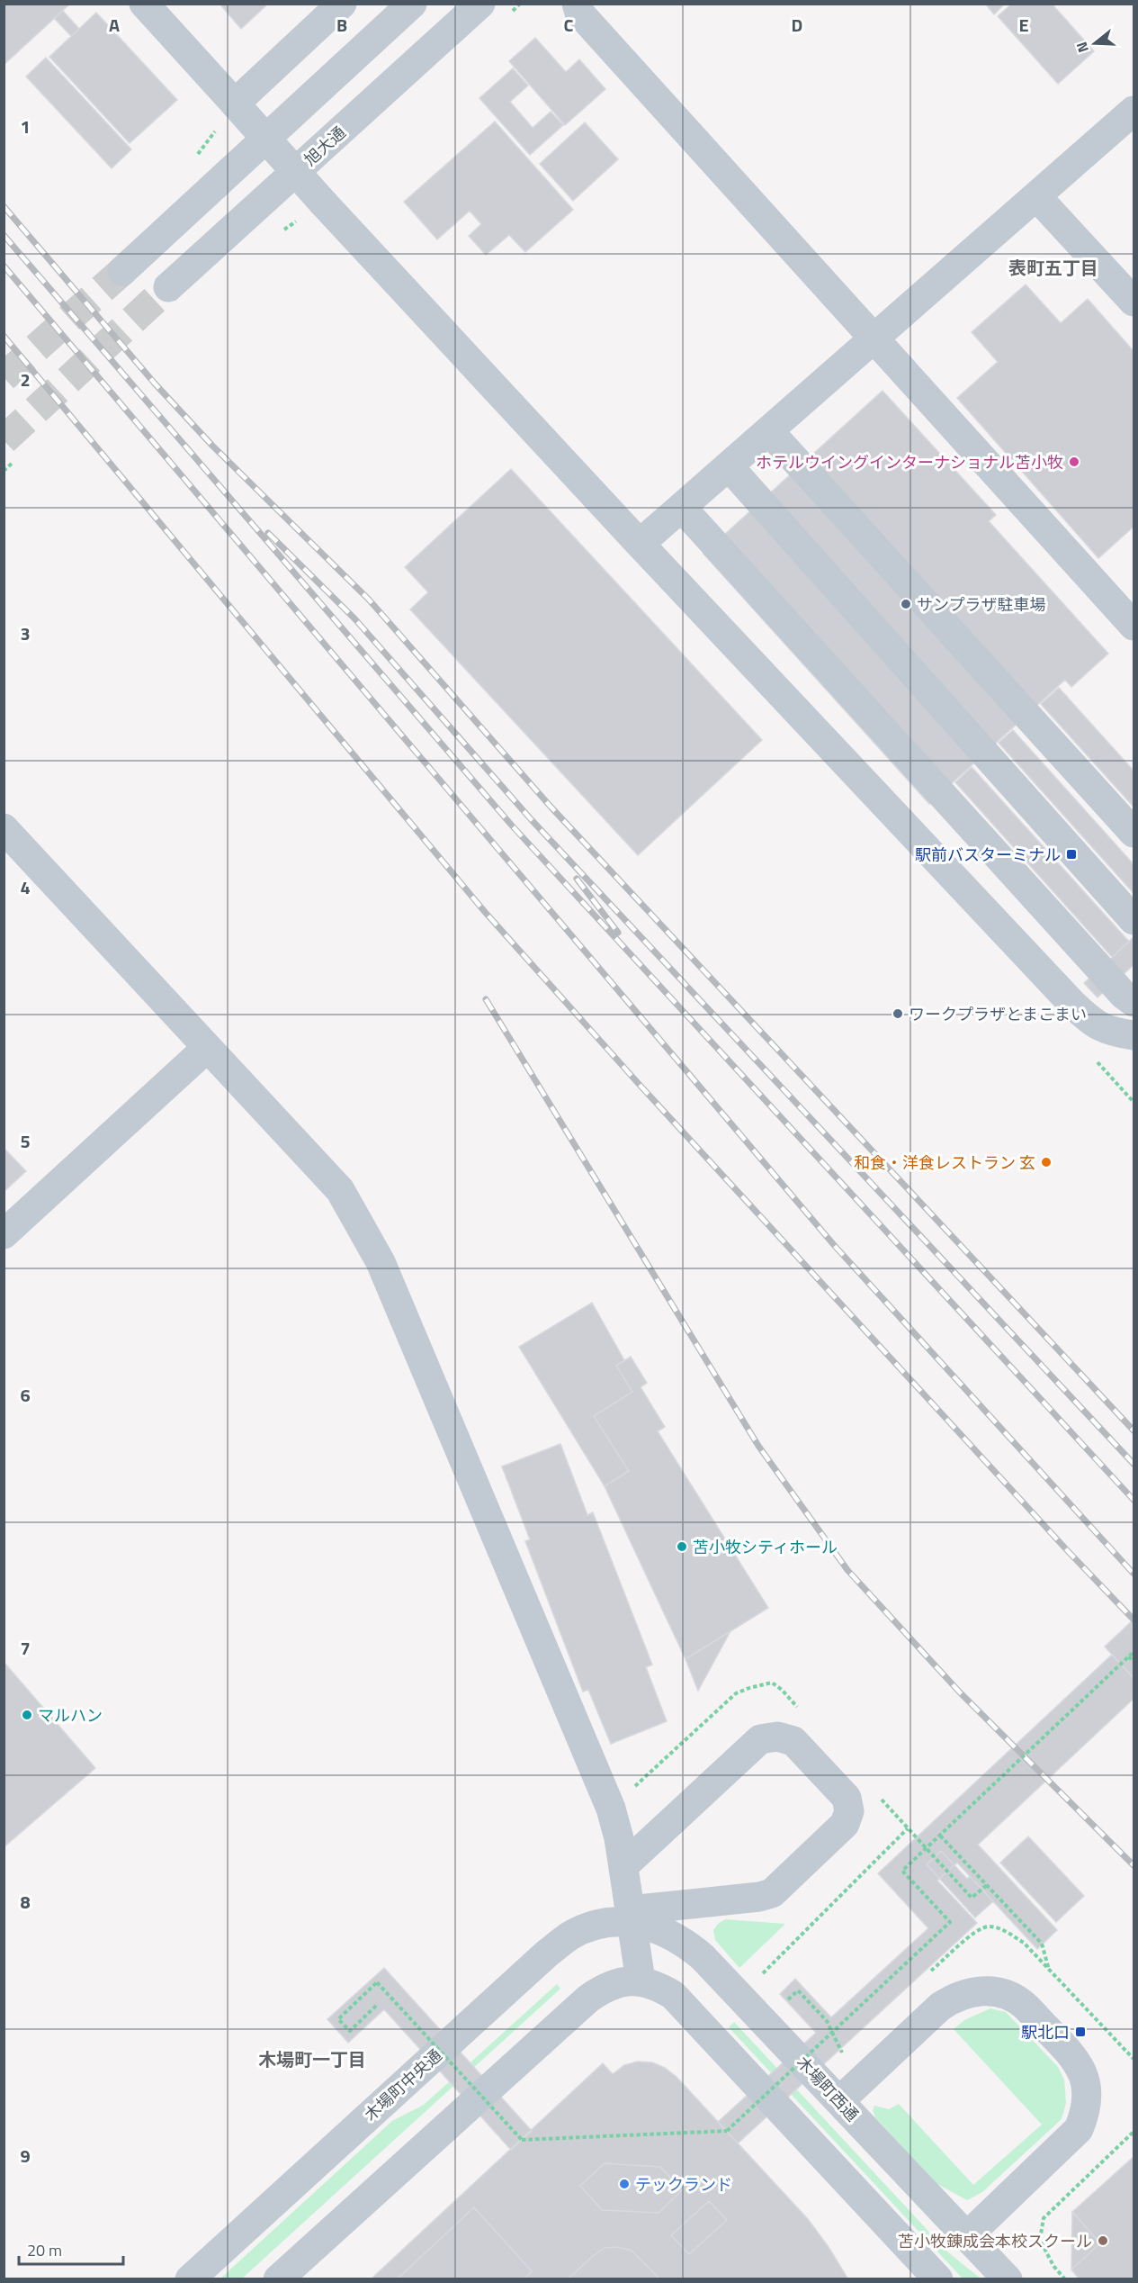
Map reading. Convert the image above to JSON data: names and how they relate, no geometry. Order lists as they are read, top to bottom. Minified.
{"streets":{"street":["旭大通","木場町中央通","木場町西通"]},"crossings":[["木場町中央通","木場町西通"]],"districts":["表町五丁目","木場町一丁目"],"places":{"other":["ホテルウイングインターナショナル苫小牧","サンプラザ駐車場","ワークプラザとまこまい","和食・洋食レストラン 玄","苫小牧シティホール","マルハン","テックランド","苫小牧錬成会本校スクール"],"transit":["駅前バスターミナル","駅北口"]},"scale_bar":"20 m","north":"left","grid":{"columns":["A","B","C","D","E"],"rows":["1","2","3","4","5","6","7","8","9"]}}
